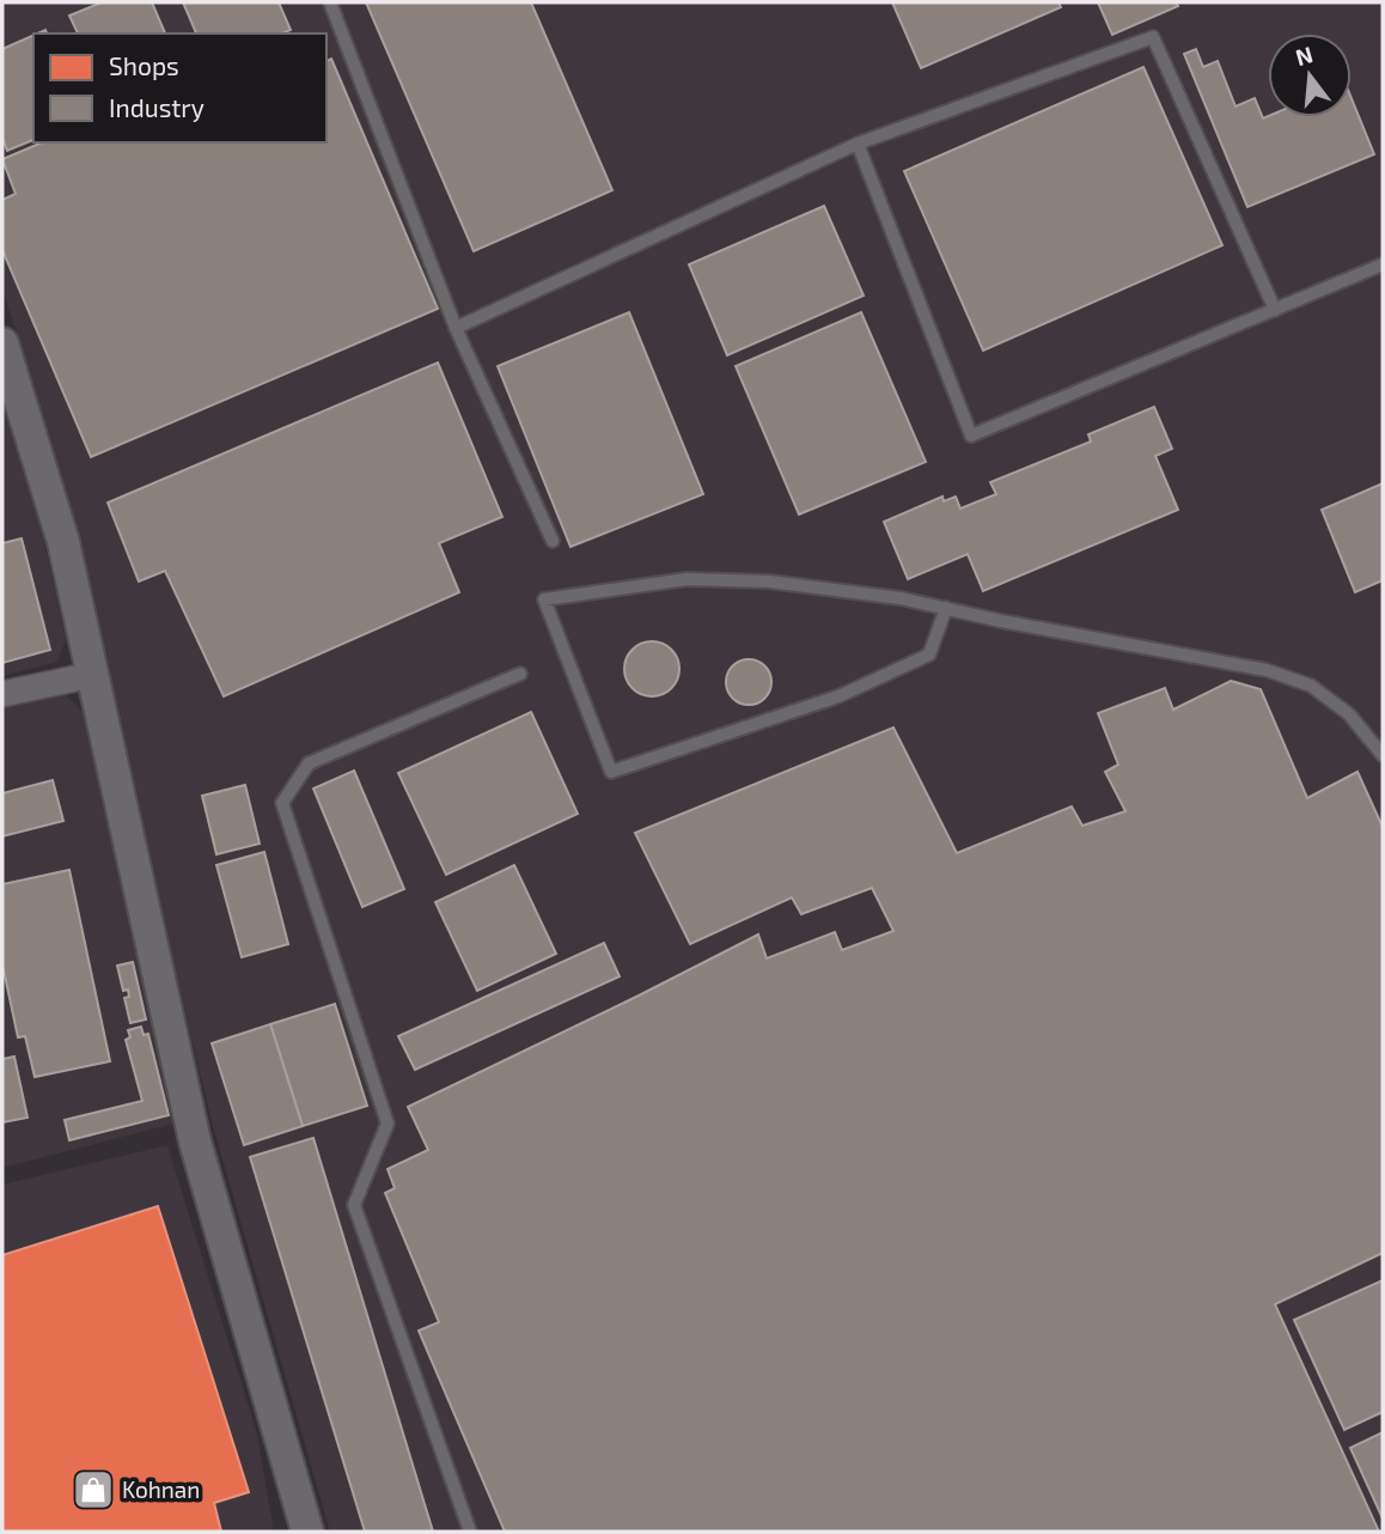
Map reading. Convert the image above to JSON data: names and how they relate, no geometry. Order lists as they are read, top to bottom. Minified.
{"places":{"shop":["Kohnan"]},"legend":["Shops","Industry"],"north":"top"}
